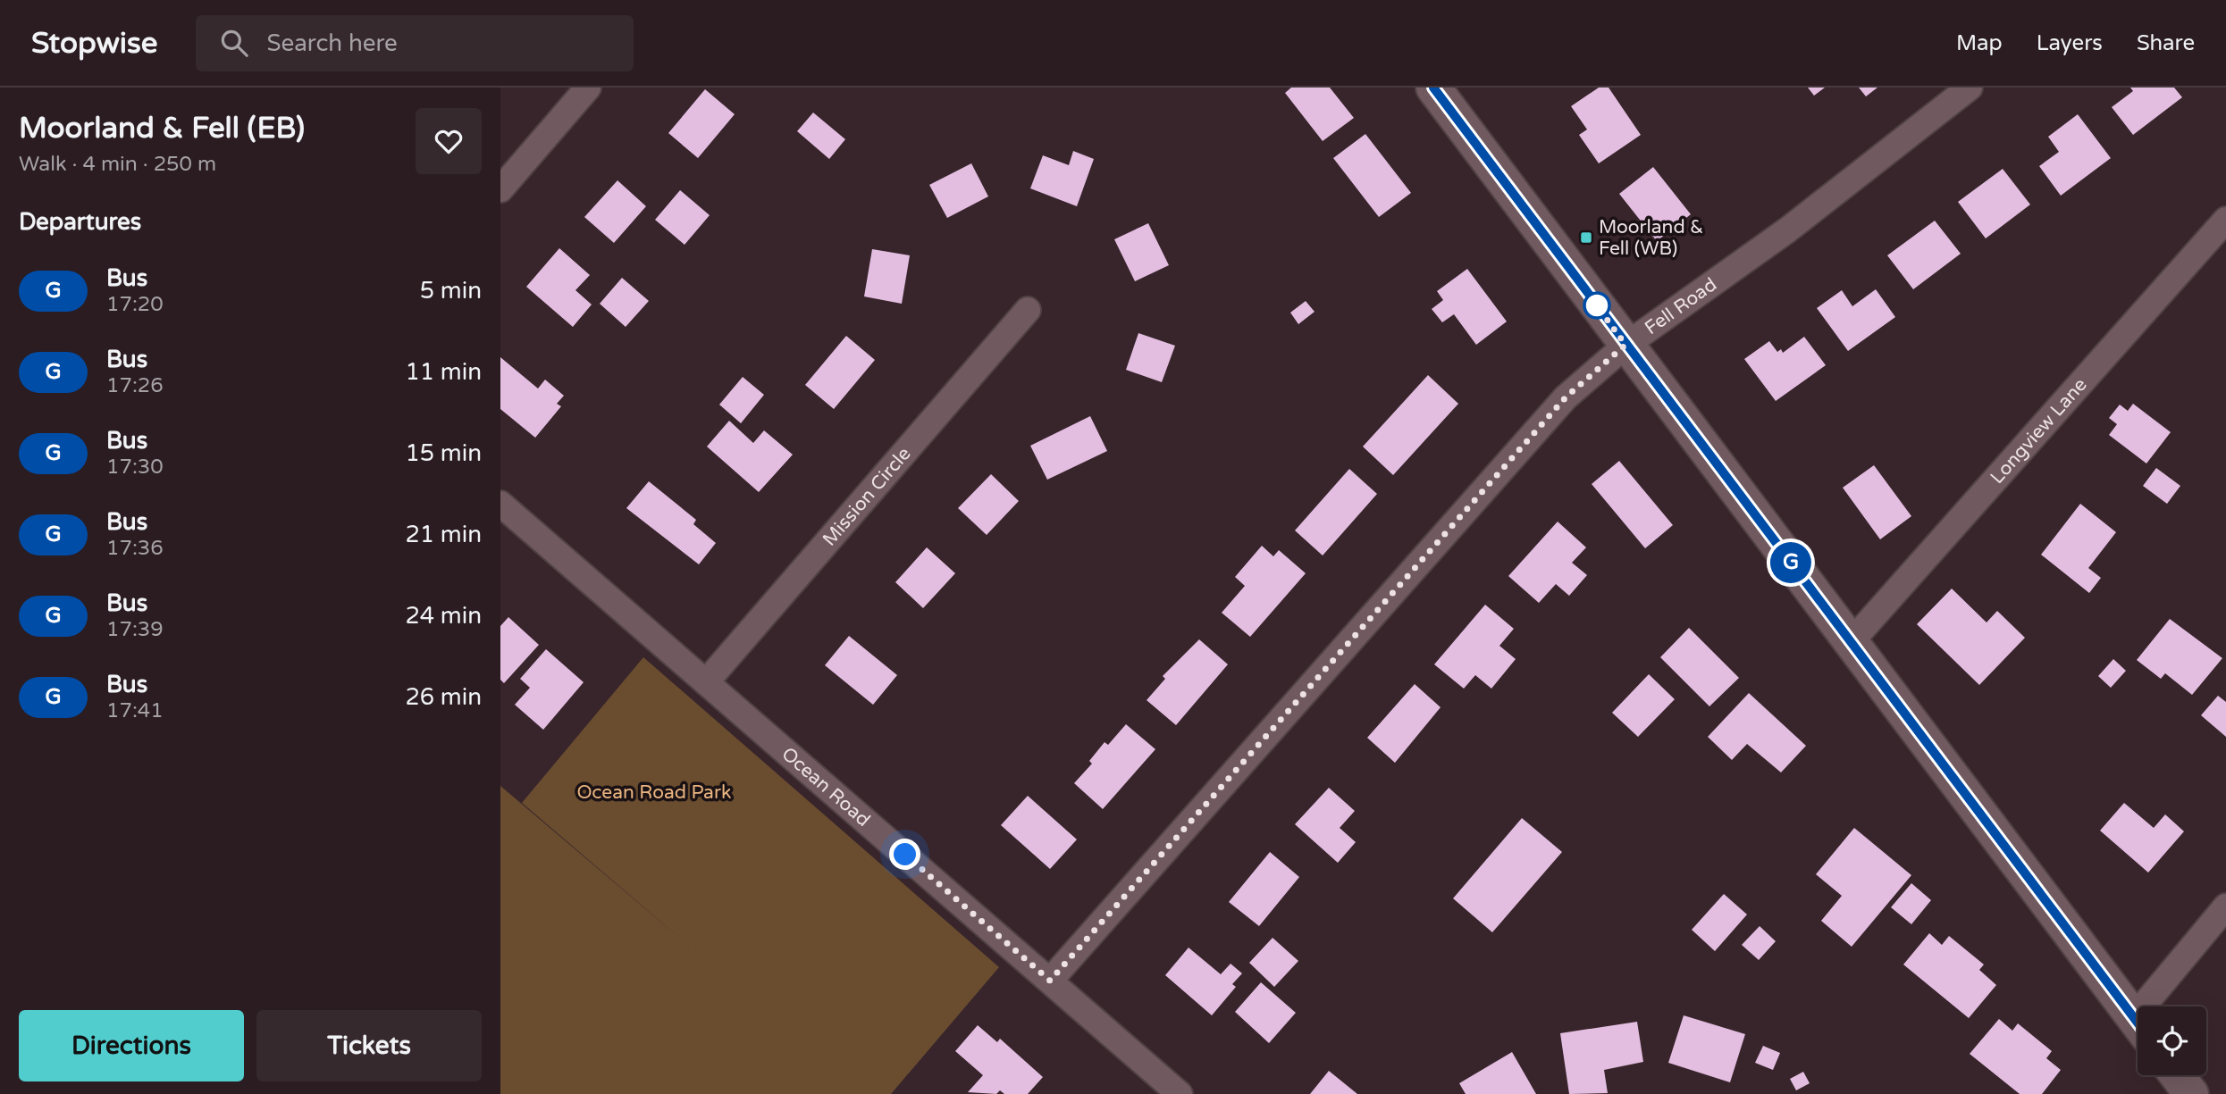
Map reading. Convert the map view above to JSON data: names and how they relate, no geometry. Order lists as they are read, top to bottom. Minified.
{"streets":{"street":["Fell Road","Longview Lane","Mission Circle","Ocean Road"]},"crossings":[["Fell Road","Ocean Road"],["Mission Circle","Ocean Road"]],"parks":["Ocean Road Park"],"places":{"transit":["Moorland & Fell (WB)"]},"lines":["bus line G"],"page":{"header":"Stopwise","search":"Search here","nav":["Map","Layers","Share"],"heading":[["Moorland & Fell (EB)","Walk · 4 min · 250 m"],"Departures"],"on_map":"G","list":[{"mark":"G","name":"Bus","note":"17:20","value":"5 min"},{"mark":"G","name":"Bus","note":"17:26","value":"11 min"},{"mark":"G","name":"Bus","note":"17:30","value":"15 min"},{"mark":"G","name":"Bus","note":"17:36","value":"21 min"},{"mark":"G","name":"Bus","note":"17:39","value":"24 min"},{"mark":"G","name":"Bus","note":"17:41","value":"26 min"}],"buttons":["Directions","Tickets"]}}
